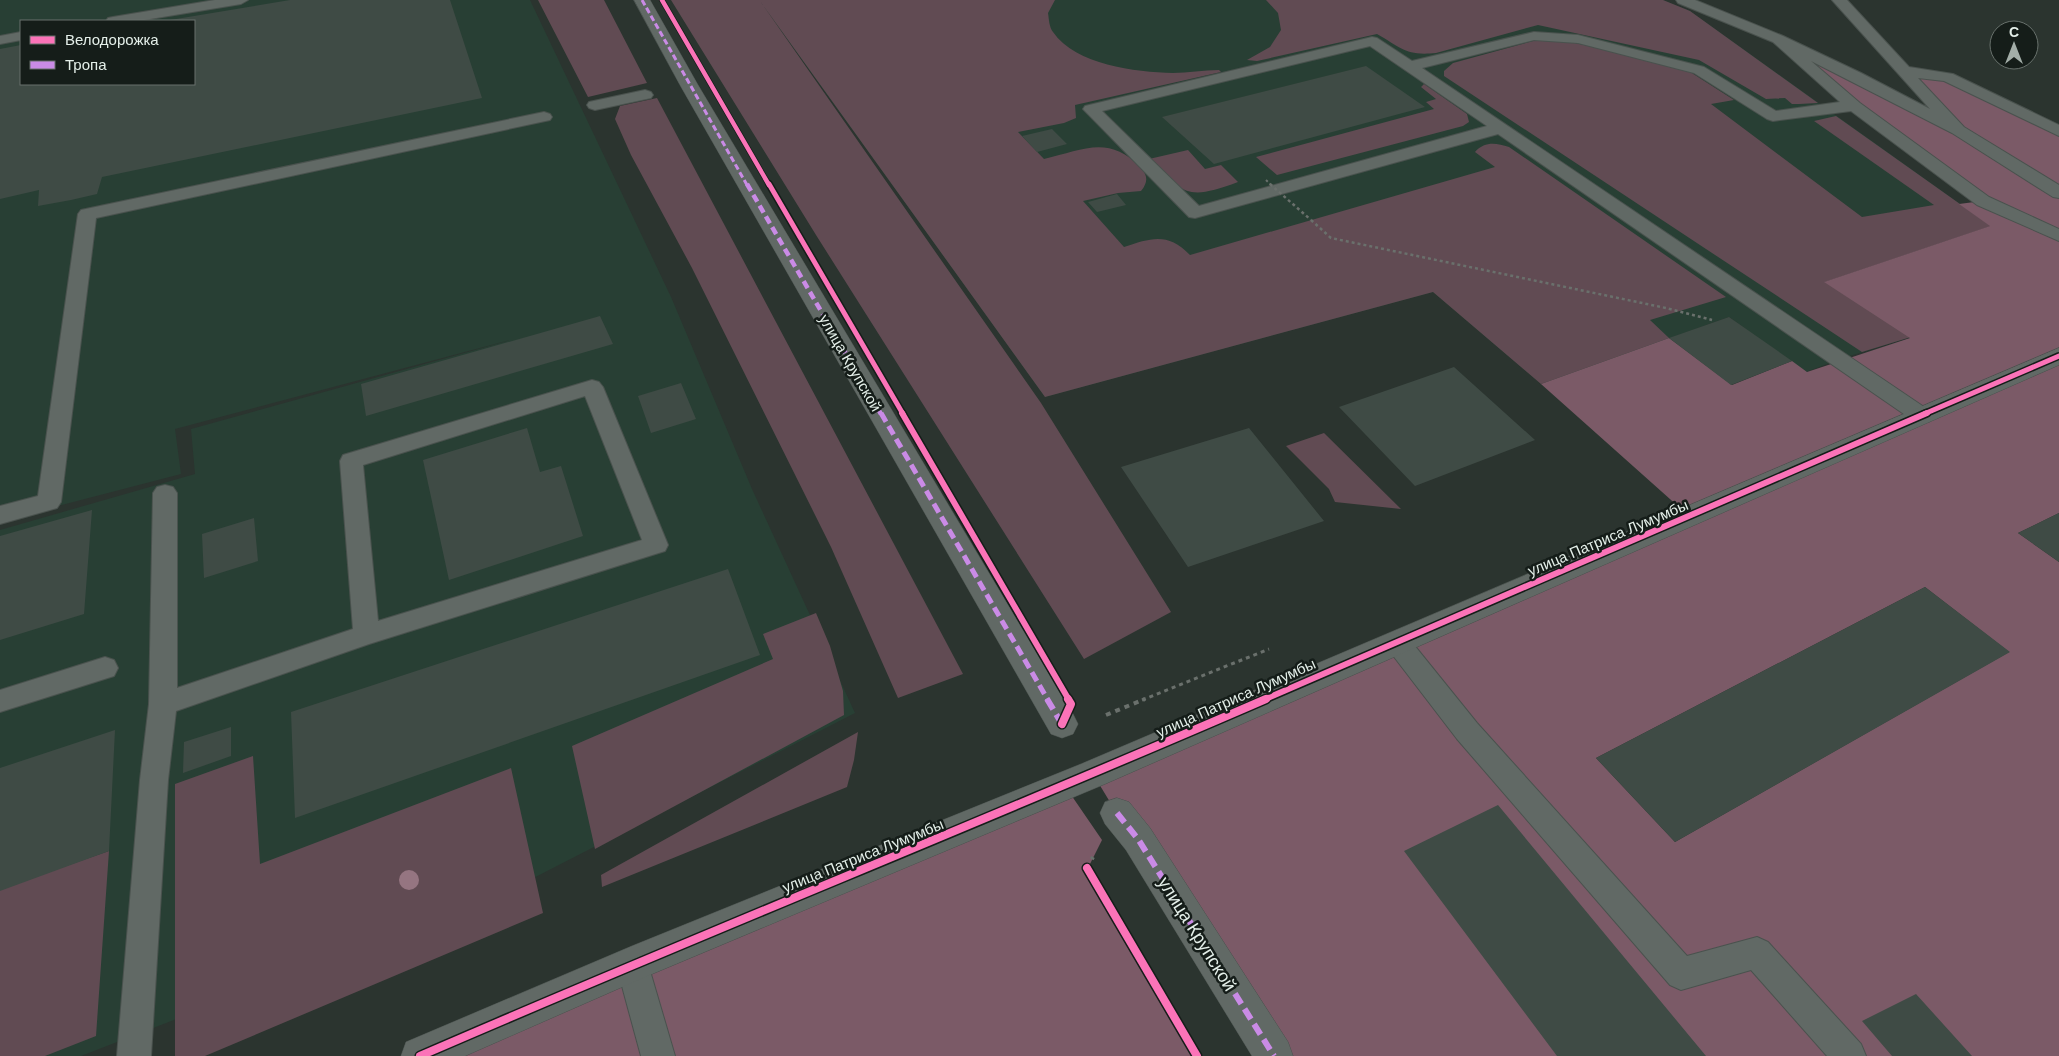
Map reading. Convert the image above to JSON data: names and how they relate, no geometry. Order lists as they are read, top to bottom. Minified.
{"streets":{"street":["улица Крупской","улица Патриса Лумумбы"]},"legend":["Велодорожка","Тропа"],"north":"top"}
